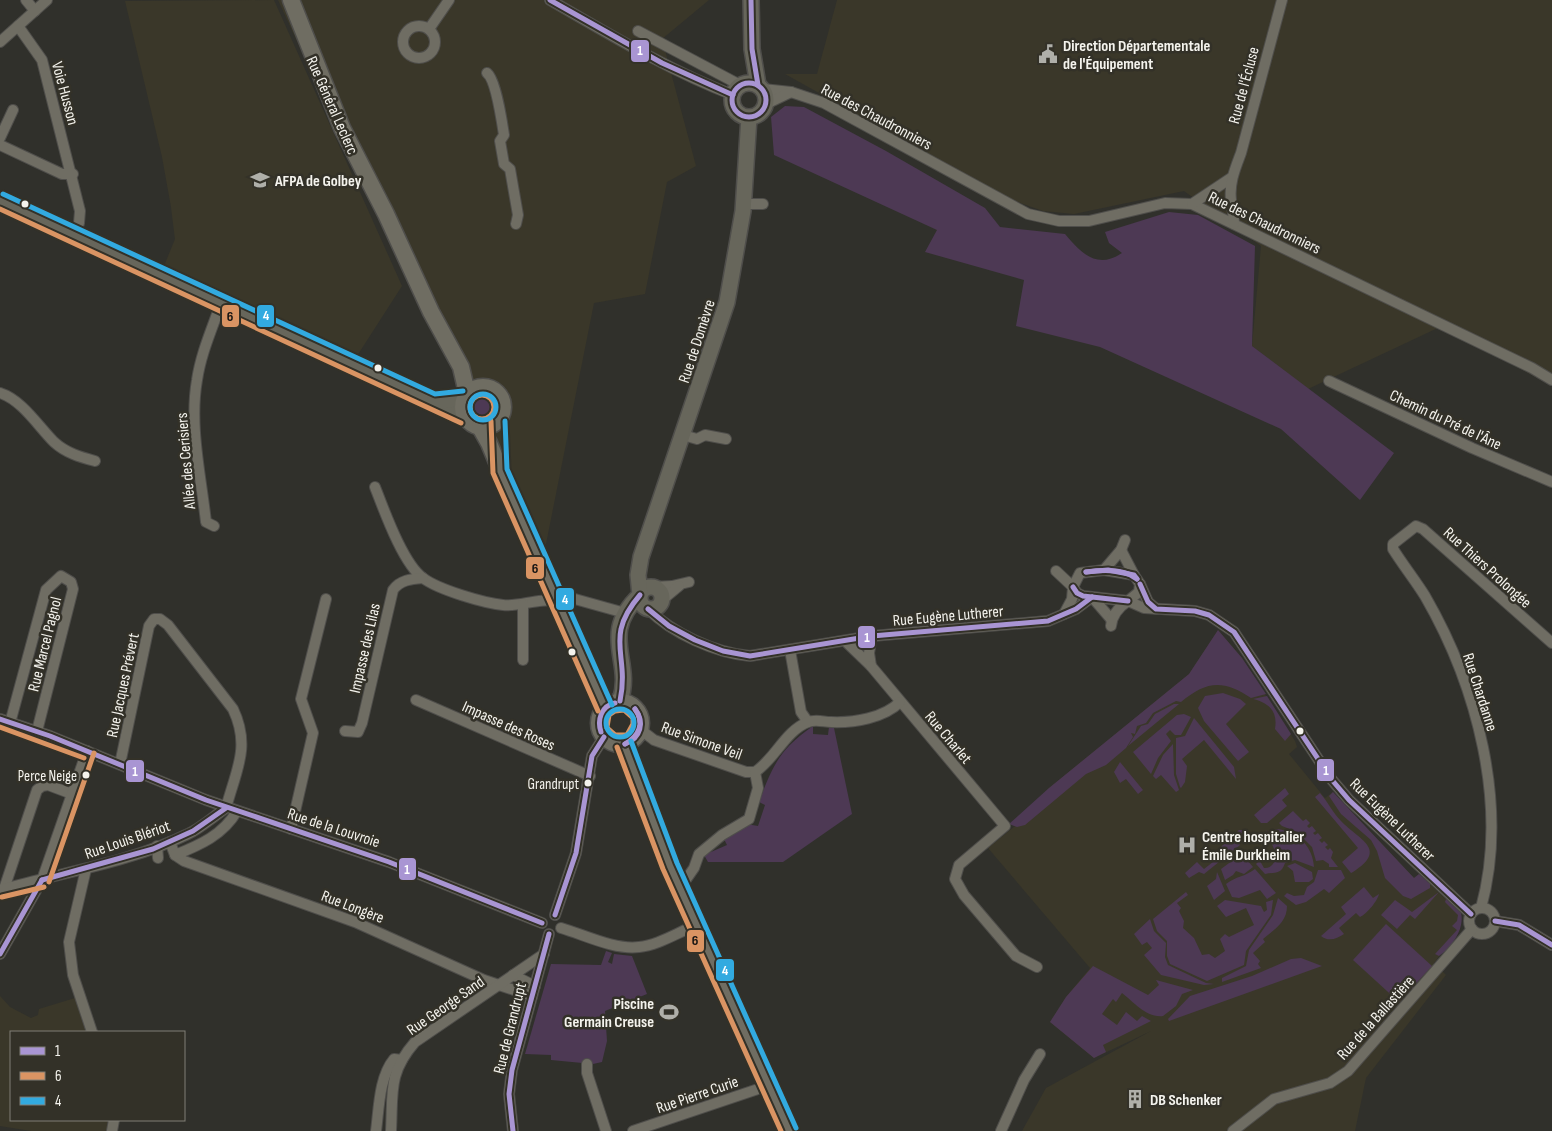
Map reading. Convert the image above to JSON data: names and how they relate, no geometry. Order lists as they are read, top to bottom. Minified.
{"streets":{"main road":["Rue Général Leclerc"],"street":["Rue de l'Écluse","Voie Husson","Rue des Chaudronniers","Rue de Domèvre","Chemin du Pré de l'Âne","Allée des Cerisiers","Rue Thiers Prolongée","Rue Eugène Lutherer","Rue Marcel Pagnol","Impasse des Lilas","Rue Jacques Prévert","Rue Chardanne","Impasse des Roses","Rue Charlet","Rue Simone Veil","Rue de la Louvroie","Rue Louis Blériot","Rue Longère","Rue George Sand","Rue de la Ballastière","Rue de Grandrupt","Rue Pierre Curie"]},"crossings":[["Rue de l'Écluse","Rue des Chaudronniers"],["Rue Thiers Prolongée","Rue Chardanne"],["Rue Eugène Lutherer","Rue Chardanne"],["Rue Eugène Lutherer","Rue Charlet"],["Rue Eugène Lutherer","Rue de la Ballastière"],["Rue Marcel Pagnol","Rue de la Louvroie"],["Rue Jacques Prévert","Rue de la Louvroie"],["Rue Jacques Prévert","Rue Louis Blériot"],["Rue Chardanne","Rue de la Ballastière"],["Rue de la Louvroie","Rue Louis Blériot"],["Rue de la Louvroie","Rue de Grandrupt"],["Rue Longère","Rue George Sand"],["Rue Longère","Rue de Grandrupt"],["Rue George Sand","Rue de Grandrupt"]],"places":{"public building":["Direction Départementale de l'Équipement"],"school or university":["AFPA de Golbey"],"other":["Perce Neige","Grandrupt"],"hospital":["Centre hospitalier Émile Durkheim"],"sports":["Piscine Germain Creuse"],"building":["DB Schenker"]},"lines":["transit line 1","transit line 4","transit line 6"],"legend":["1","6","4"]}
